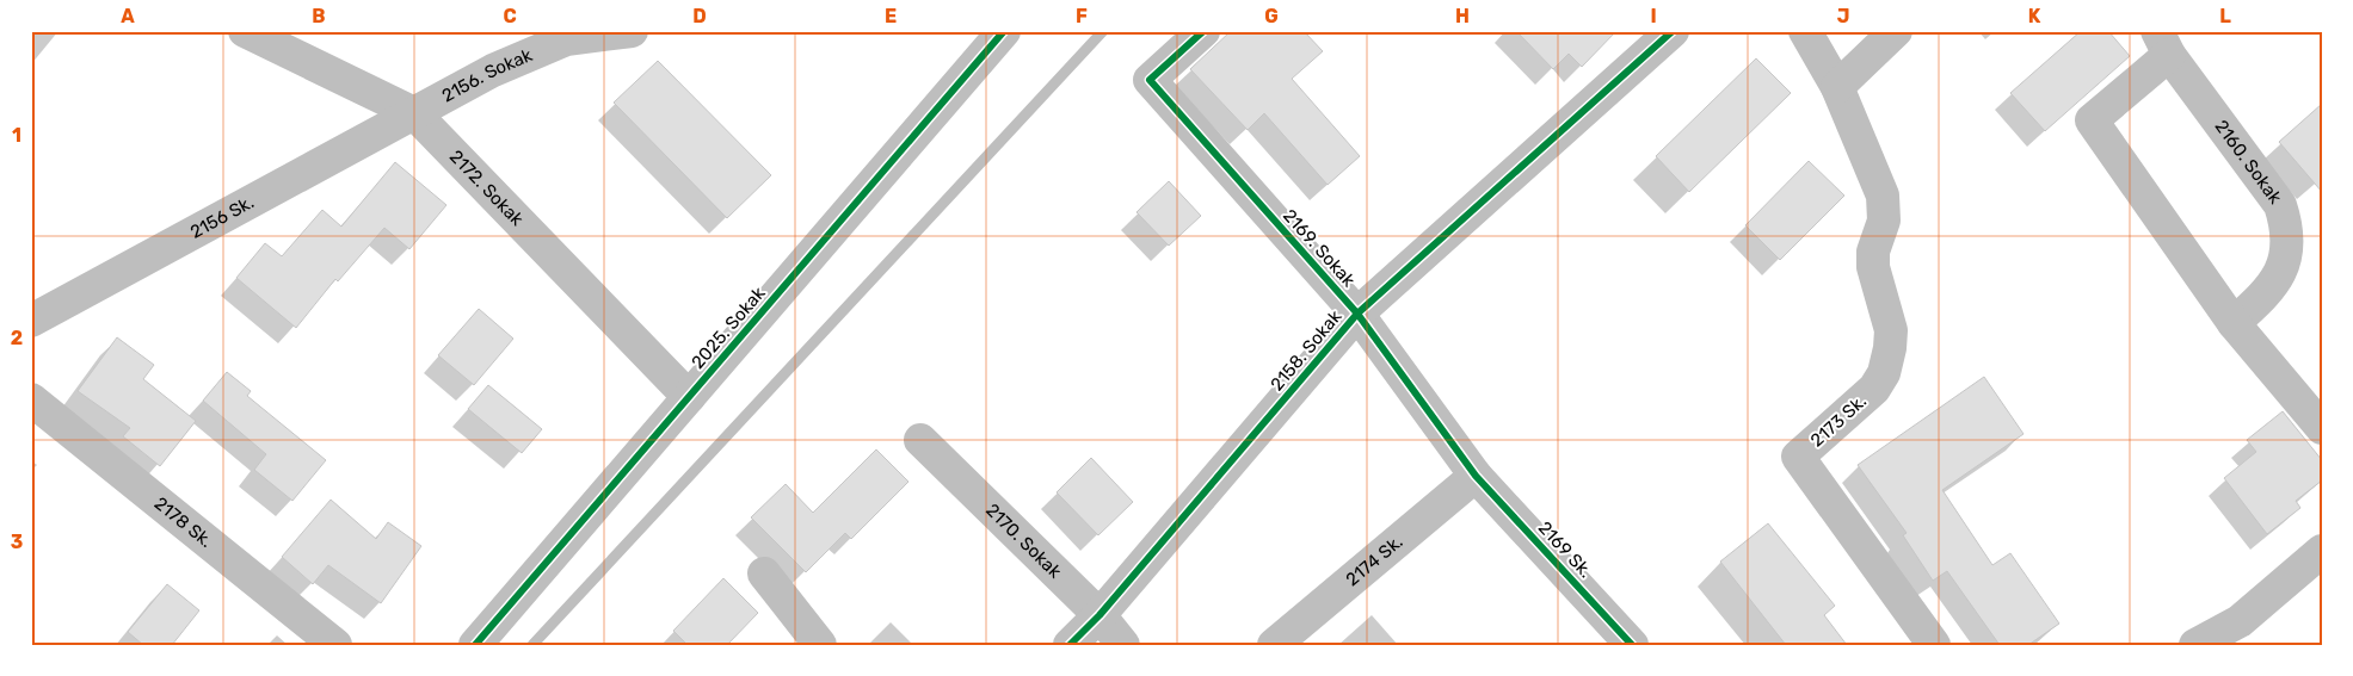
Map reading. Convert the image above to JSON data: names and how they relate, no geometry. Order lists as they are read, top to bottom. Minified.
{"streets":{"street":["2156. Sokak","2160. Sokak","2172. Sokak","2156 Sk.","2169. Sokak","2025. Sokak","2158. Sokak","2173 Sk.","2178 Sk.","2170. Sokak","2169 Sk.","2174 Sk."]},"crossings":[["2156. Sokak","2172. Sokak"],["2156. Sokak","2156 Sk."],["2172. Sokak","2156 Sk."],["2172. Sokak","2025. Sokak"],["2169. Sokak","2158. Sokak"],["2169. Sokak","2169 Sk."],["2169. Sokak","2174 Sk."],["2158. Sokak","2170. Sokak"],["2169 Sk.","2174 Sk."]],"grid":{"columns":["A","B","C","D","E","F","G","H","I","J","K","L"],"rows":["1","2","3"]}}
